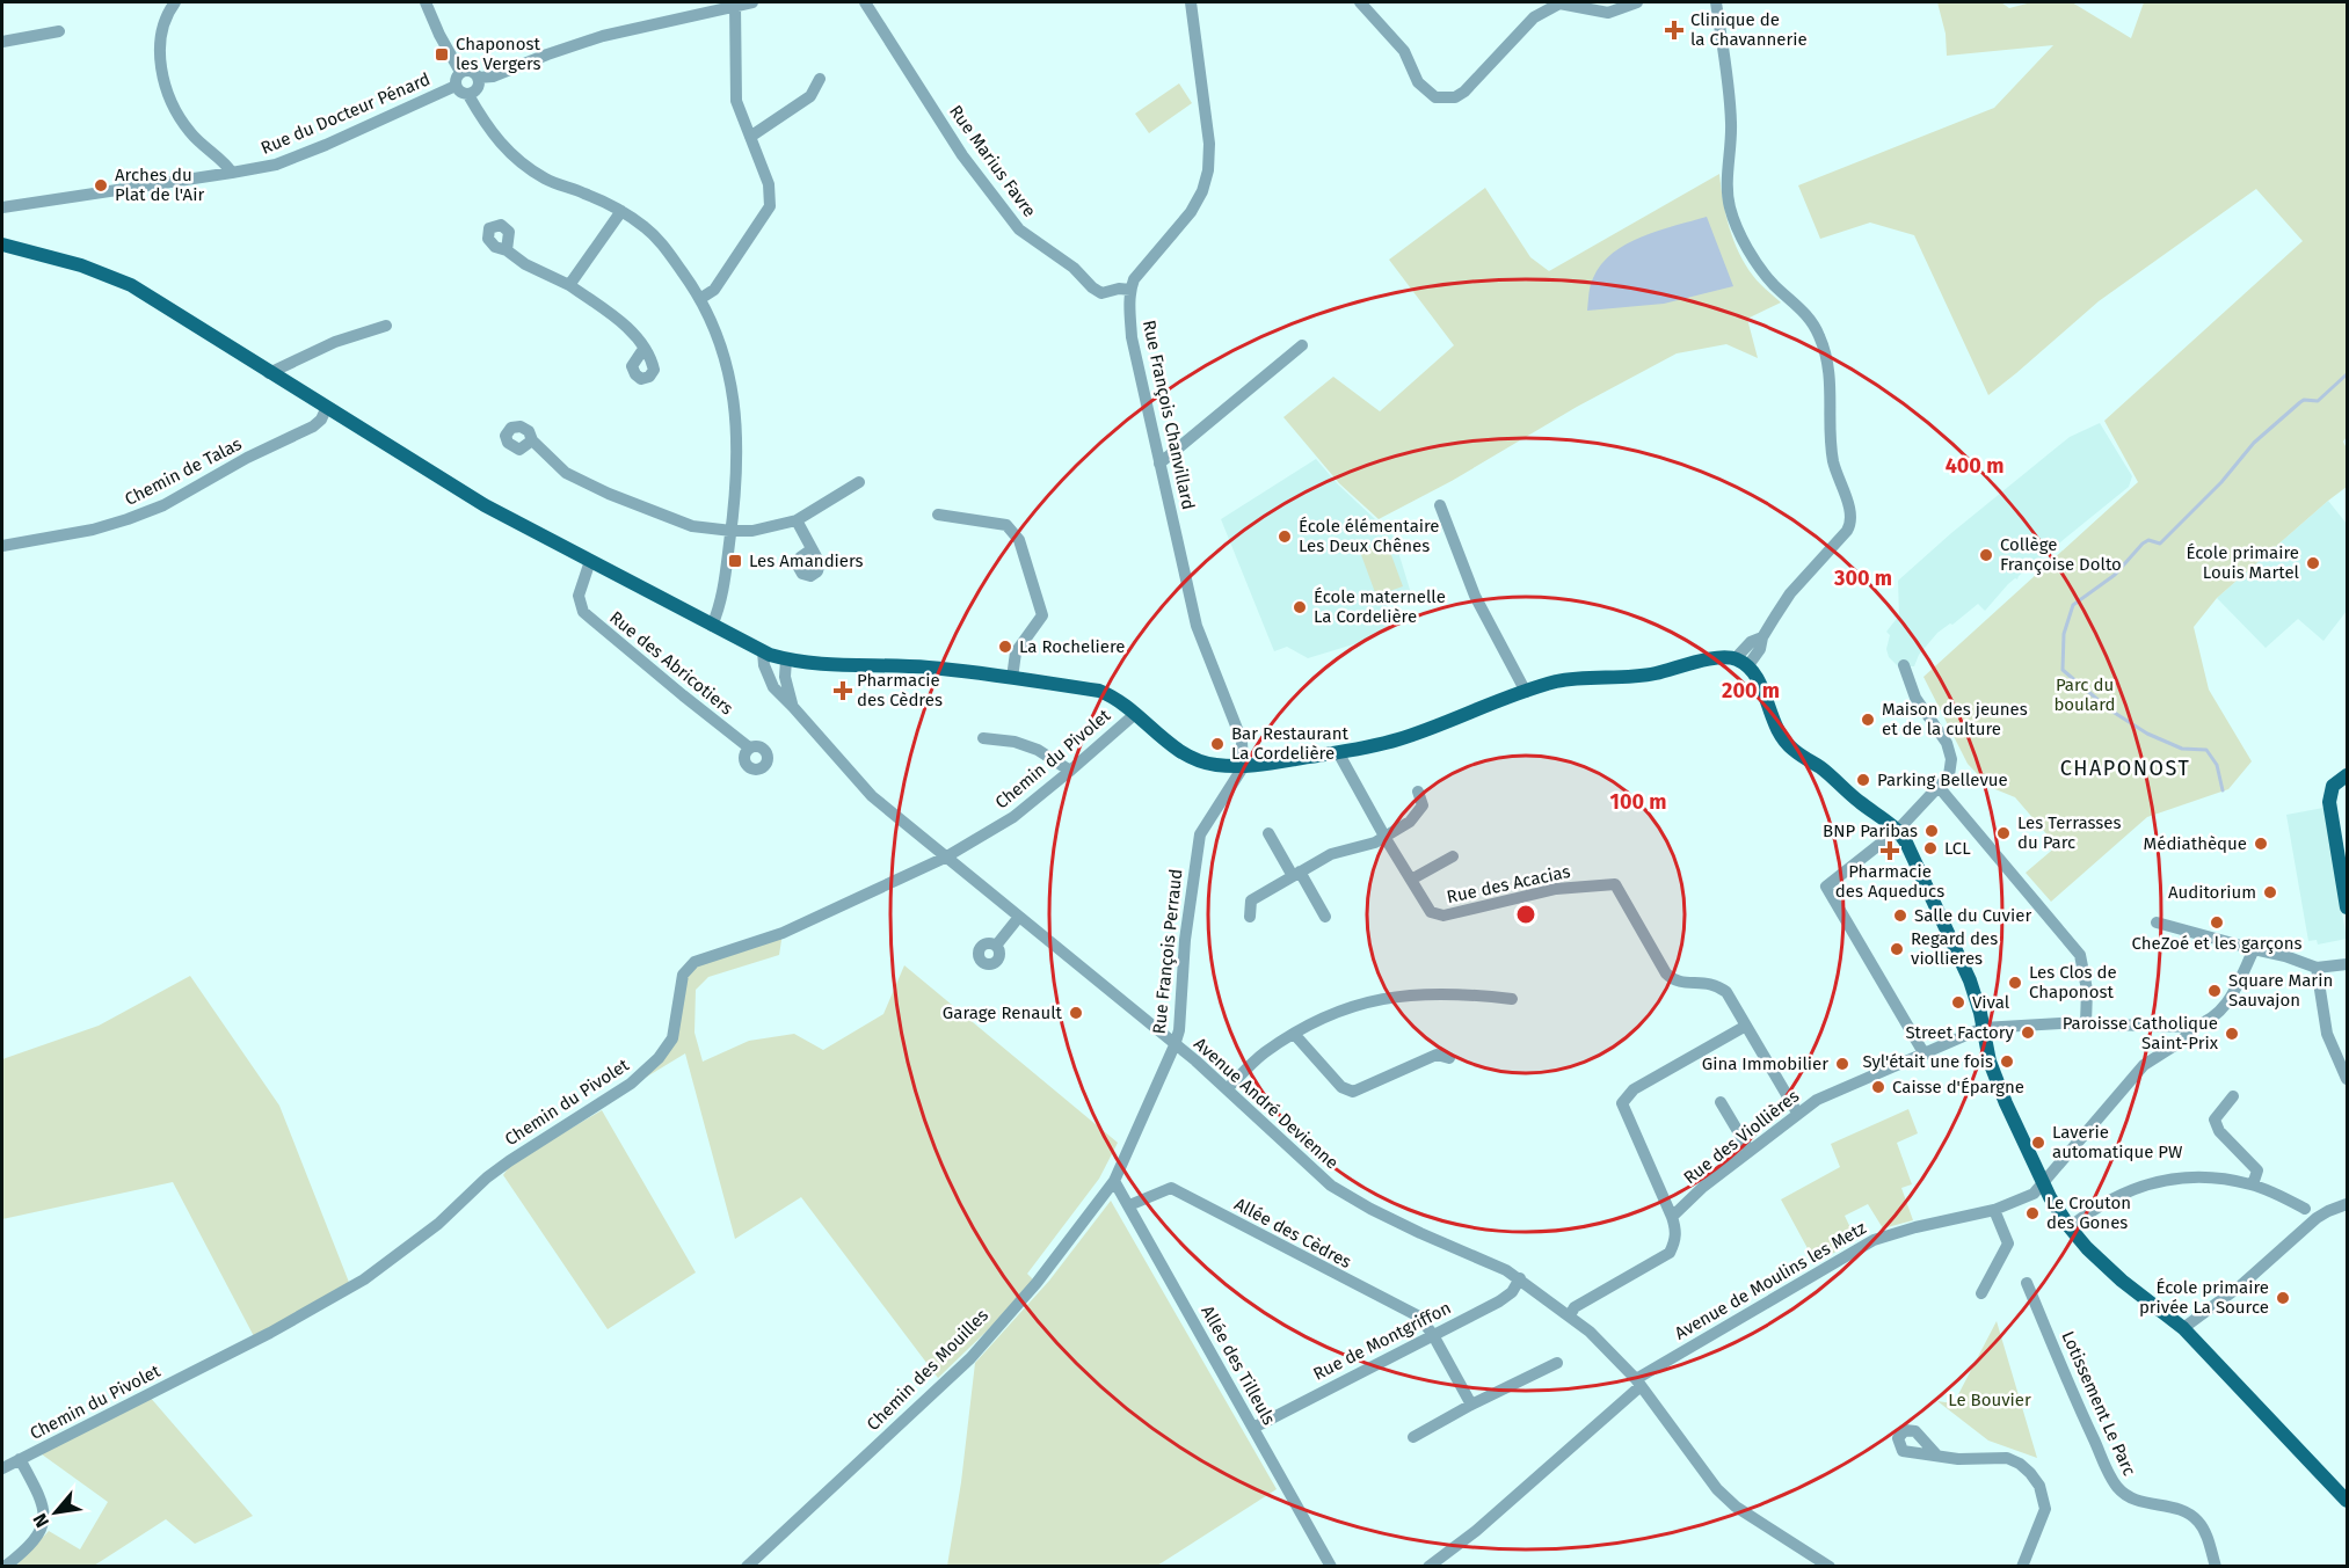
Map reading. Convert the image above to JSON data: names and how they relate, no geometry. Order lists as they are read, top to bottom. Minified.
{"streets":{"street":["Rue du Docteur Pénard","Rue Marius Favre","Rue François Chanvillard","Chemin de Talas","Rue des Abricotiers","Chemin du Pivolet","Rue des Acacias","Rue François Perraud","Avenue André Devienne","Rue des Viollières","Allée des Cèdres","Avenue de Moulins les Metz","Rue de Montgriffon","Allée des Tilleuls","Chemin des Mouilles","Lotissement Le Parc"]},"crossings":[["Rue Marius Favre","Rue François Chanvillard"],["Rue François Chanvillard","Rue François Perraud"],["Chemin du Pivolet","Avenue André Devienne"],["Rue des Acacias","Rue des Viollières"],["Rue François Perraud","Avenue André Devienne"],["Rue François Perraud","Allée des Tilleuls"],["Rue François Perraud","Chemin des Mouilles"],["Avenue André Devienne","Avenue de Moulins les Metz"],["Avenue André Devienne","Rue de Montgriffon"],["Allée des Cèdres","Rue de Montgriffon"],["Allée des Cèdres","Allée des Tilleuls"],["Rue de Montgriffon","Allée des Tilleuls"],["Allée des Tilleuls","Chemin des Mouilles"]],"districts":["CHAPONOST"],"parks":["Parc du boulard","Le Bouvier"],"places":{"health":["Clinique de la Chavannerie","Pharmacie des Cèdres","Pharmacie des Aqueducs"],"transit":["Chaponost les Vergers","Les Amandiers"],"other":["Arches du Plat de l'Air","École élémentaire Les Deux Chênes","Collège Françoise Dolto","École primaire Louis Martel","École maternelle La Cordelière","La Rocheliere","Maison des jeunes et de la culture","Bar Restaurant La Cordelière","Parking Bellevue","BNP Paribas","Les Terrasses du Parc","Médiathèque","LCL","Auditorium","Salle du Cuvier","CheZoé et les garçons","Regard des viollieres","Les Clos de Chaponost","Square Marin Sauvajon","Vival","Garage Renault","Street Factory","Paroisse Catholique Saint-Prix","Syl'était une fois","Gina Immobilier","Caisse d'Épargne","Laverie automatique PW","Le Crouton des Gones","École primaire privée La Source"]},"north":"bottom left","rings":["400 m","300 m","200 m","100 m"]}
